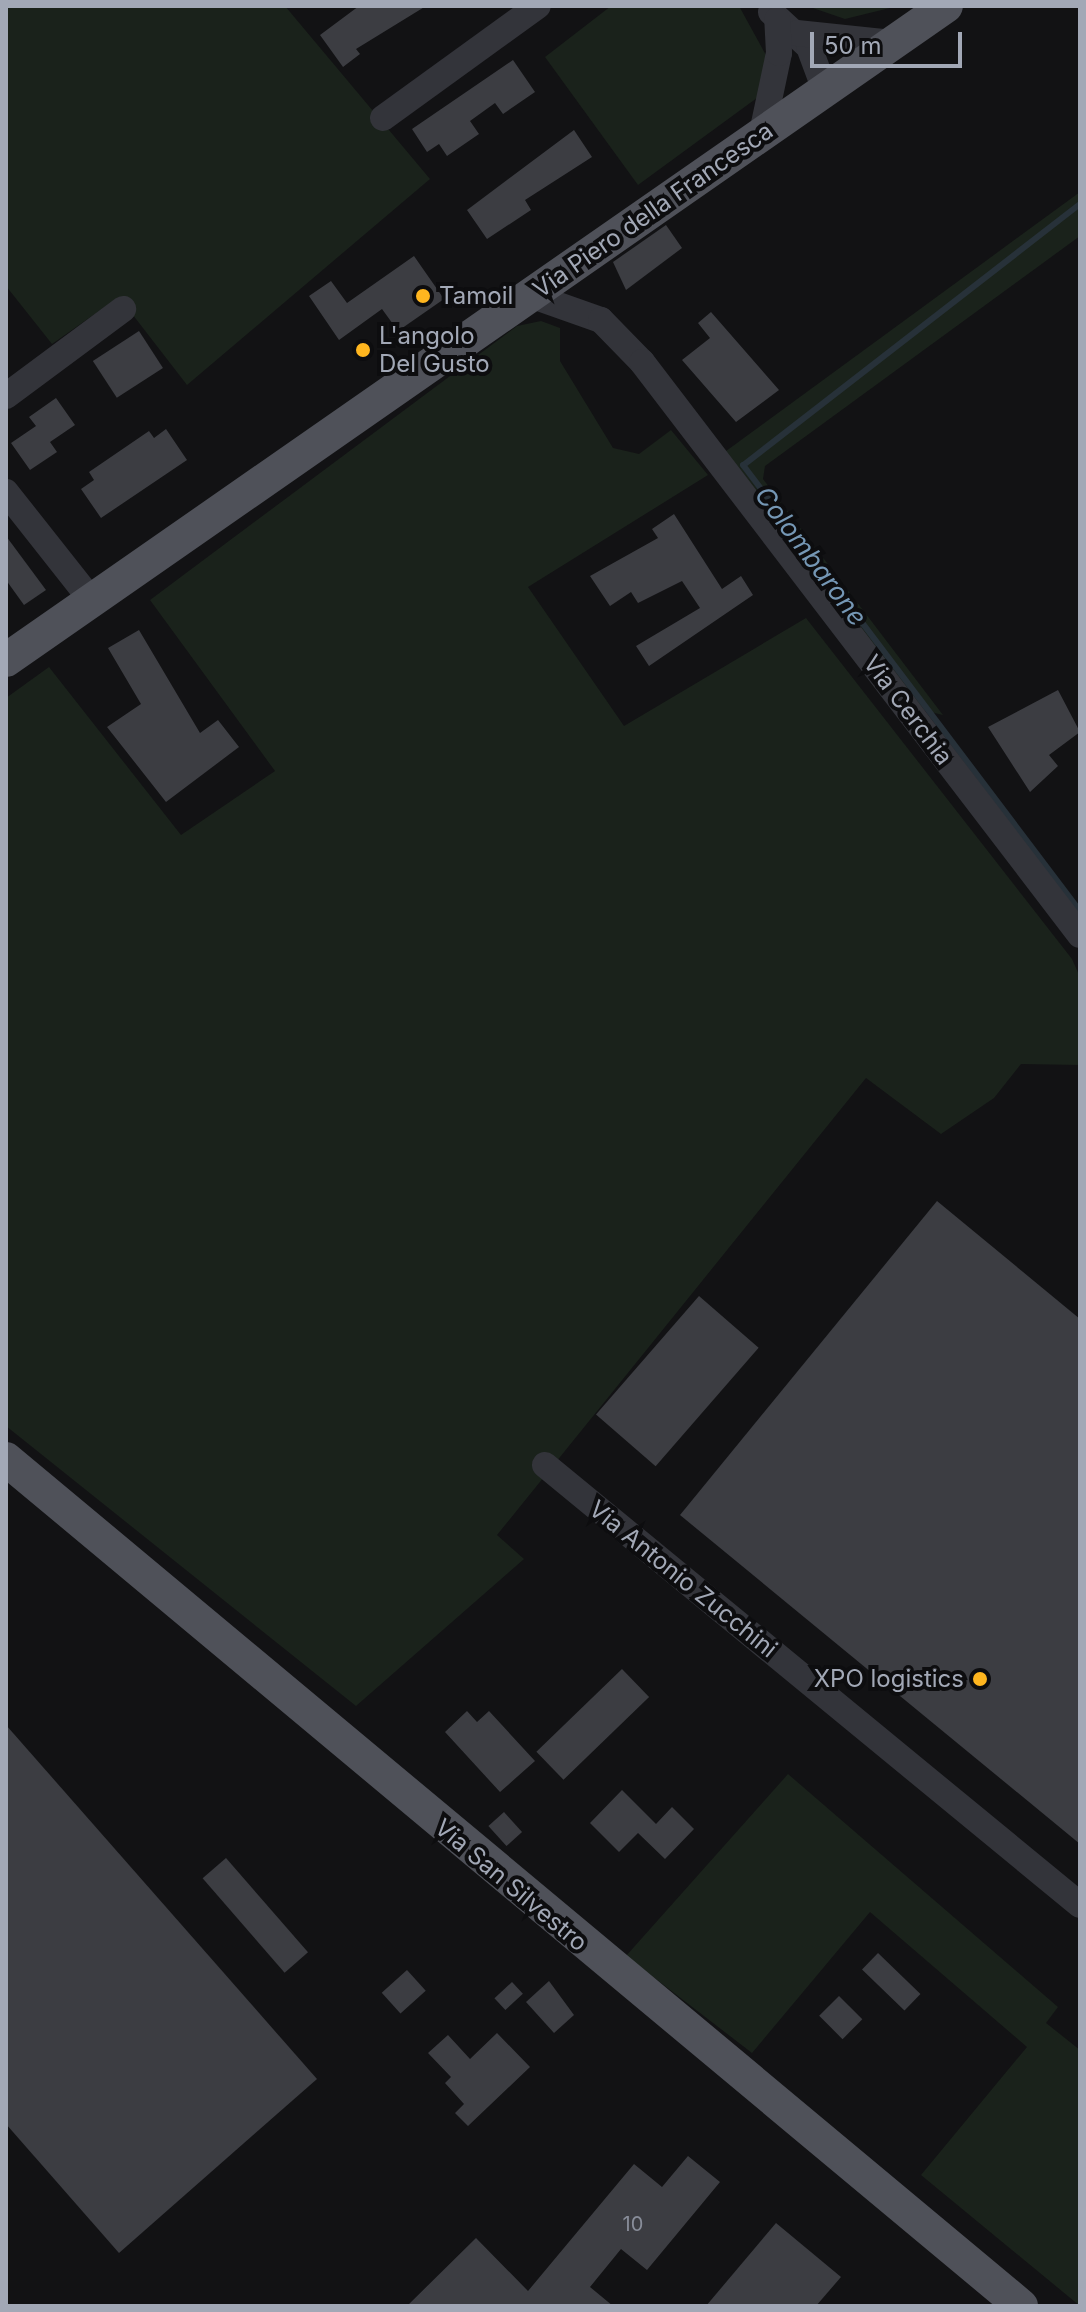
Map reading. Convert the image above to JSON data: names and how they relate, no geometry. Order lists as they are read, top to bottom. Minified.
{"streets":{"main road":["Via Piero della Francesca","Via San Silvestro"],"street":["Via Cerchia","Via Antonio Zucchini"]},"crossings":[["Via Piero della Francesca","Via Cerchia"]],"water":["Colombarone"],"places":["Tamoil","L'angolo Del Gusto","XPO logistics"],"house_numbers":["10"],"scale_bar":"50 m"}
